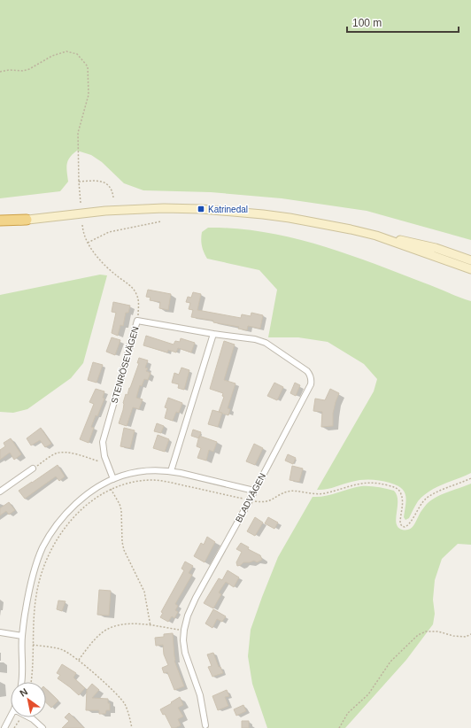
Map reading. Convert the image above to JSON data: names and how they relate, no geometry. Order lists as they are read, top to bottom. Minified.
{"streets":{"street":["STENRÖSEVÄGEN","BLADVÄGEN"]},"crossings":[["STENRÖSEVÄGEN","BLADVÄGEN"]],"places":{"transit":["Katrinedal"]},"scale_bar":"100 m","north":"top left"}
